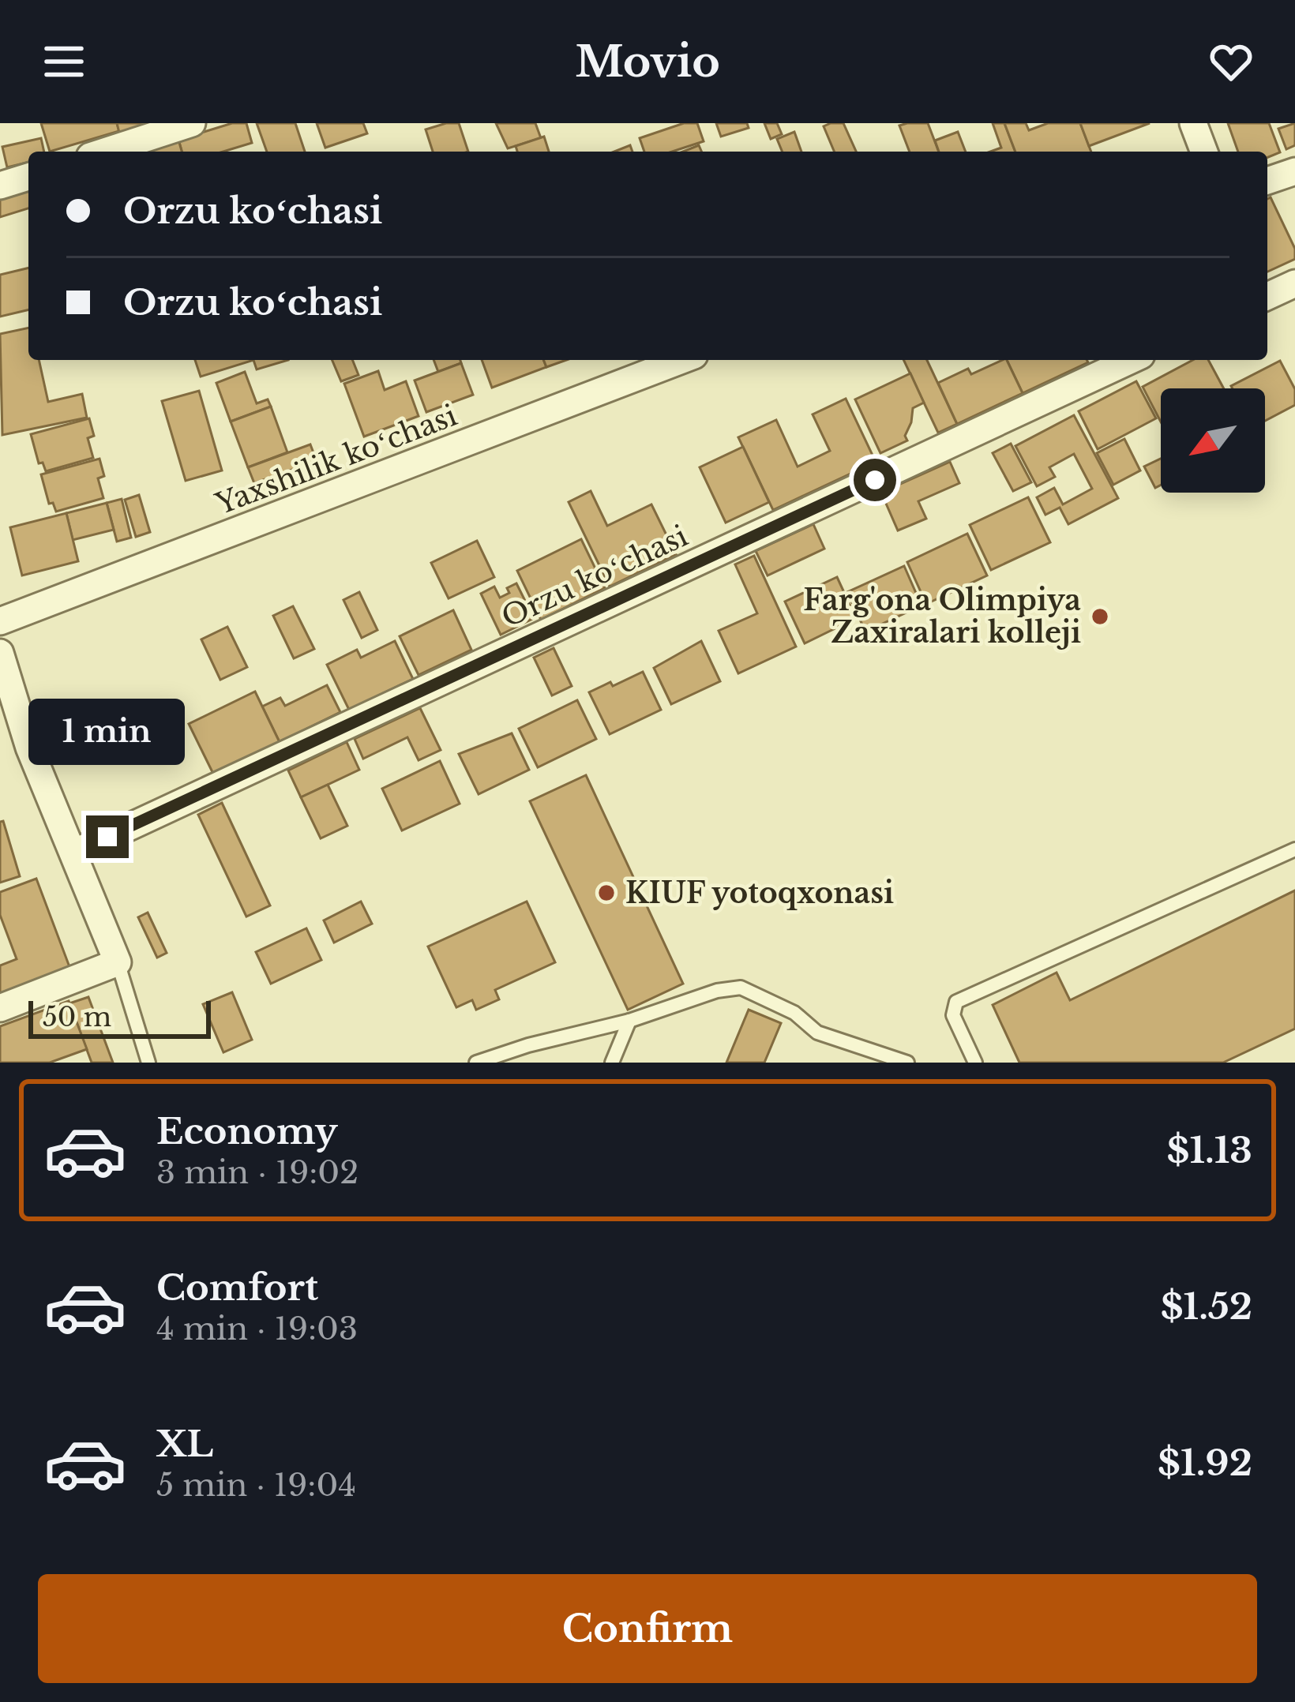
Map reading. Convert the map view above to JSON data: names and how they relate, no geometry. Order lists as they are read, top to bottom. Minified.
{"streets":{"street":["Yaxshilik koʻchasi","Orzu koʻchasi"]},"places":["Farg'ona Olimpiya Zaxiralari kolleji","KIUF yotoqxonasi"],"scale_bar":"50 m","north":"bottom left","page":{"header":"Movio","banner":["Orzu koʻchasi","Orzu koʻchasi"],"bubble":"1 min","scale":"50 m","list":[{"name":"Economy","note":"3 min · 19:02","value":"$1.13"},{"name":"Comfort","note":"4 min · 19:03","value":"$1.52"},{"name":"XL","note":"5 min · 19:04","value":"$1.92"}],"buttons":"Confirm"}}
